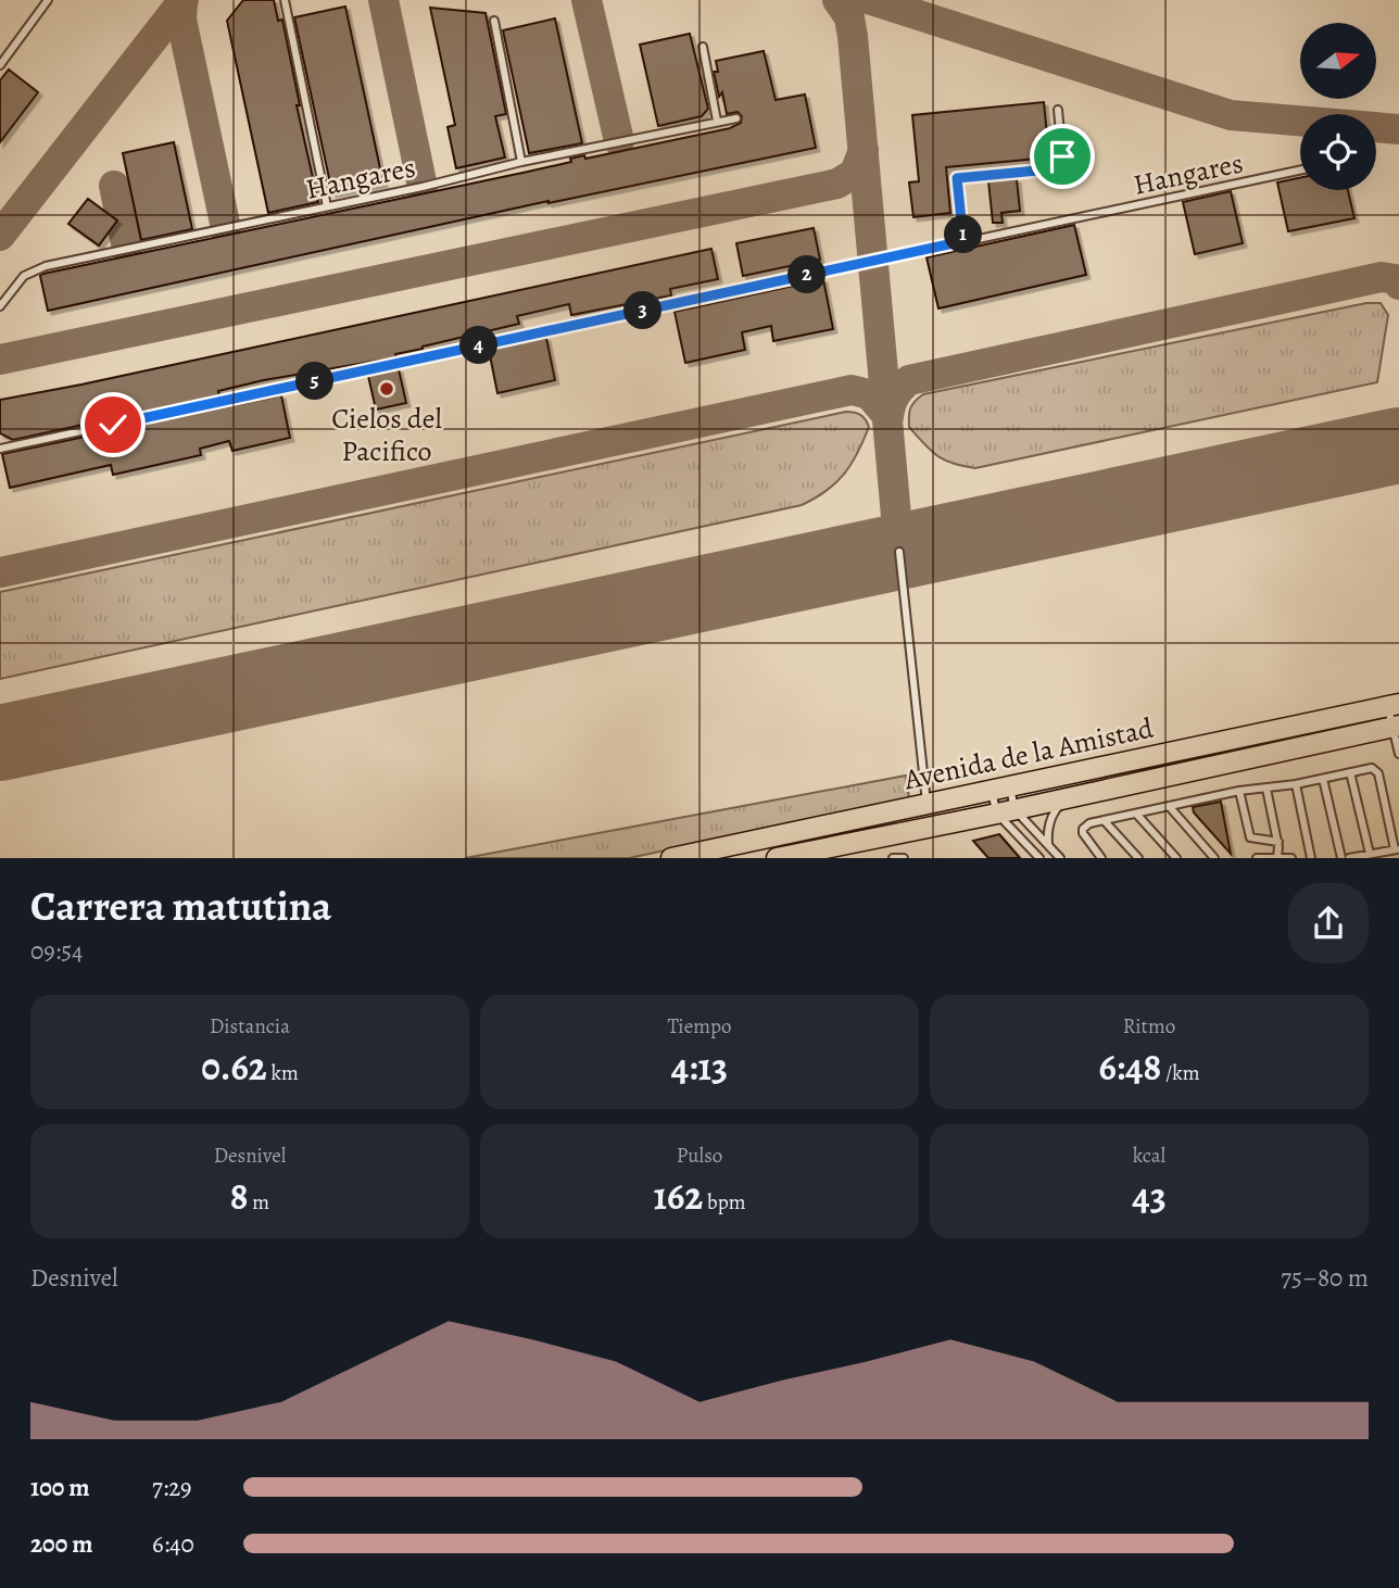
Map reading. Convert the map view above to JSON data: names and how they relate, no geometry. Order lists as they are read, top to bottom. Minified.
{"streets":{"main road":["Avenida de la Amistad"],"lane":["Hangares"]},"places":["Cielos del Pacifico"],"north":"right","page":{"pins":["1","2","3","4","5"],"heading":["Carrera matutina","09:54"],"stats":[["Distancia","0.62 km"],["Tiempo","4:13"],["Ritmo","6:48 /km"],["Desnivel","8 m"],["Pulso","162 bpm"],["kcal","43"]],"chart":["Desnivel","75–80 m"],"list":[{"name":"100 m","note":"7:29"},{"name":"200 m","note":"6:40"}]}}
